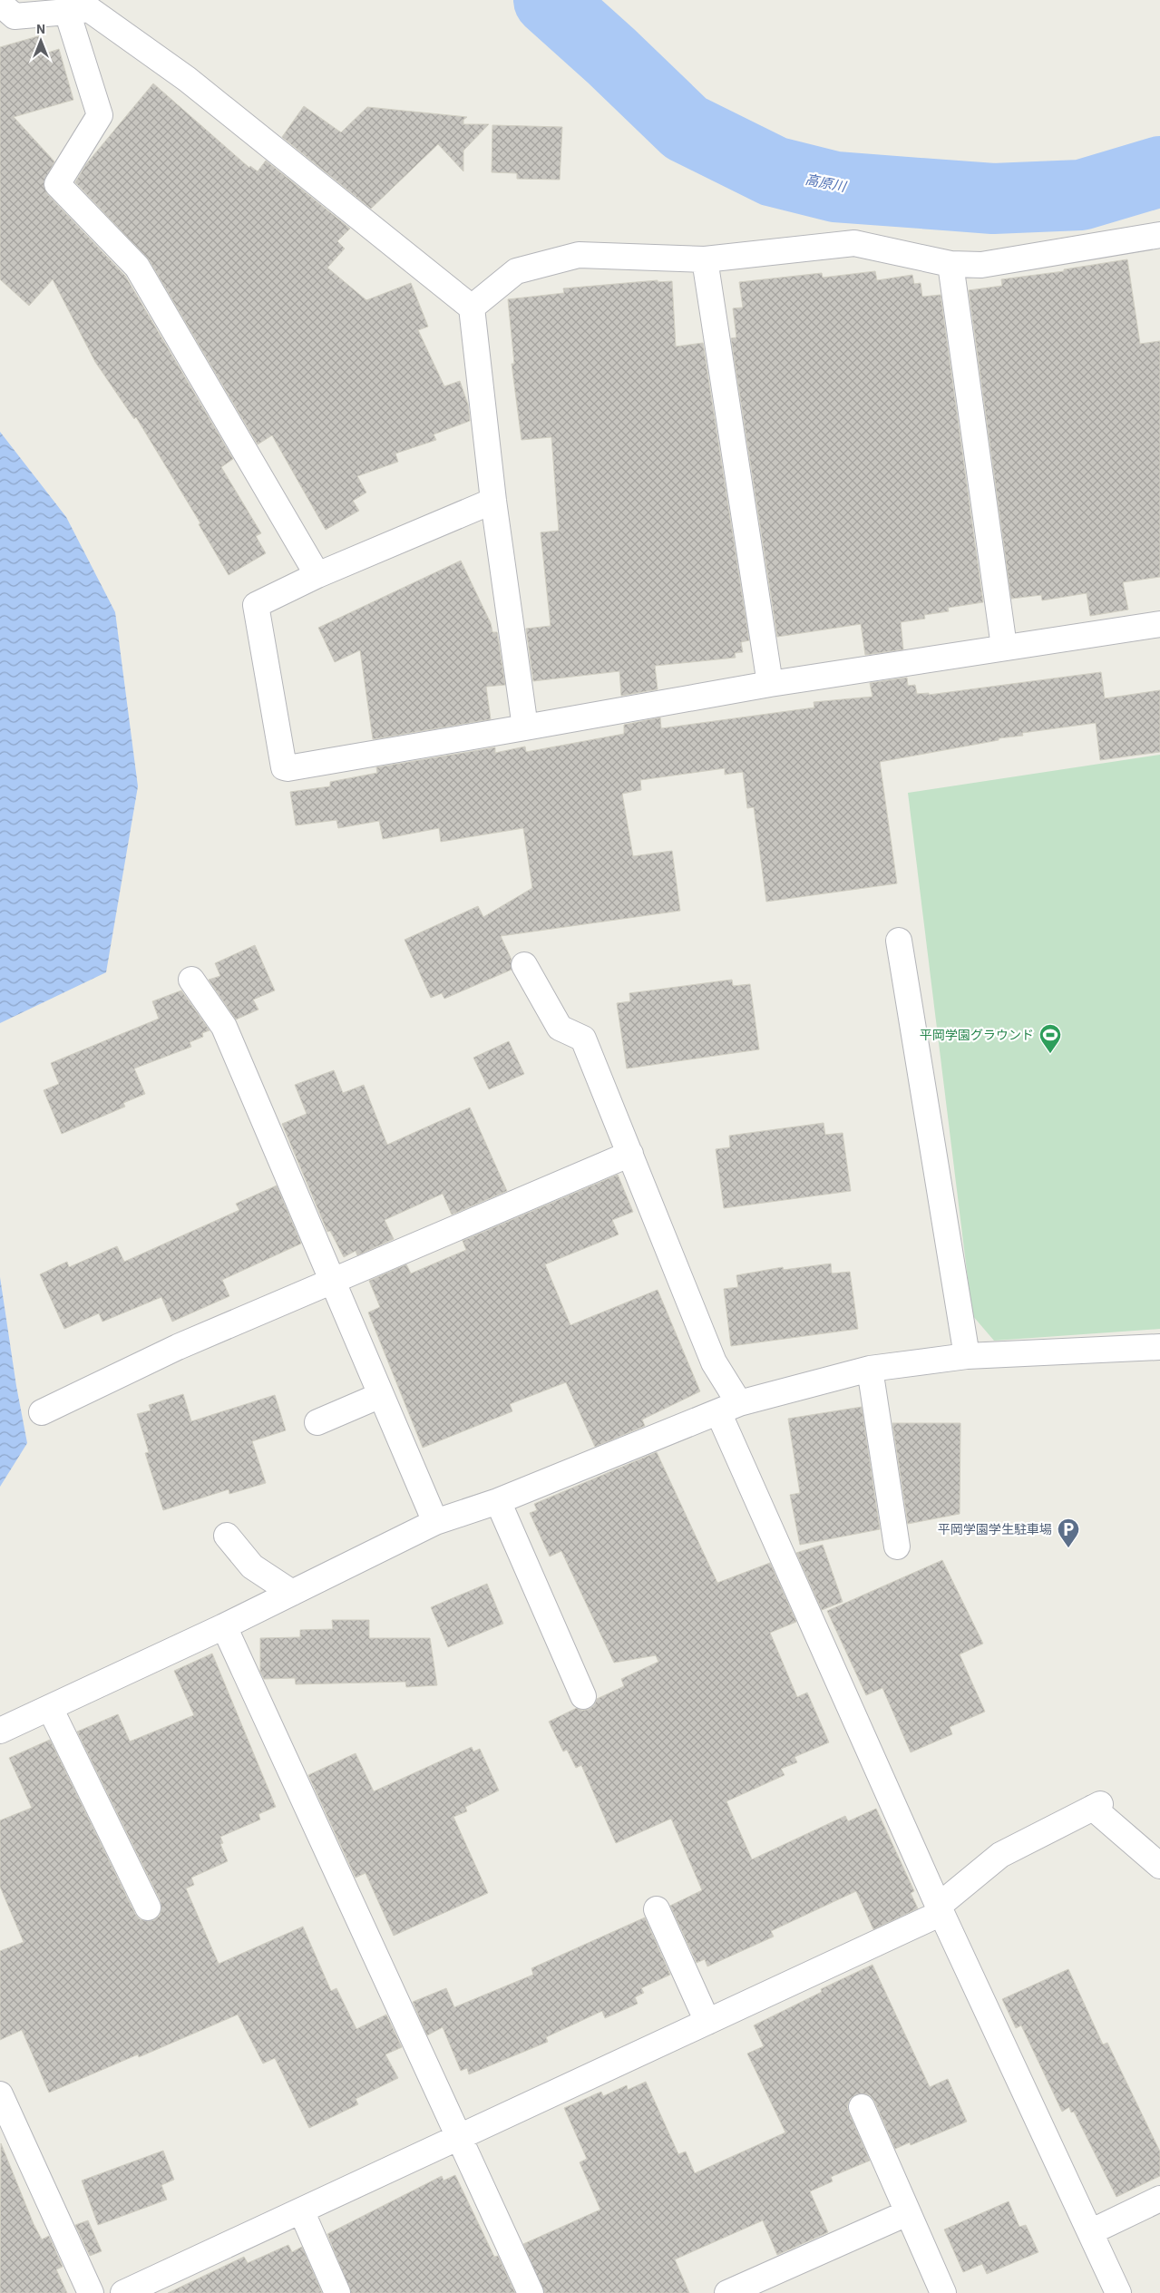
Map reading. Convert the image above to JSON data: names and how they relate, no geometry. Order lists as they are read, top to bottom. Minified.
{"water":["高原川"],"places":{"sports":["平岡学園グラウンド"],"parking":["平岡学園学生駐車場"]},"north":"top"}
